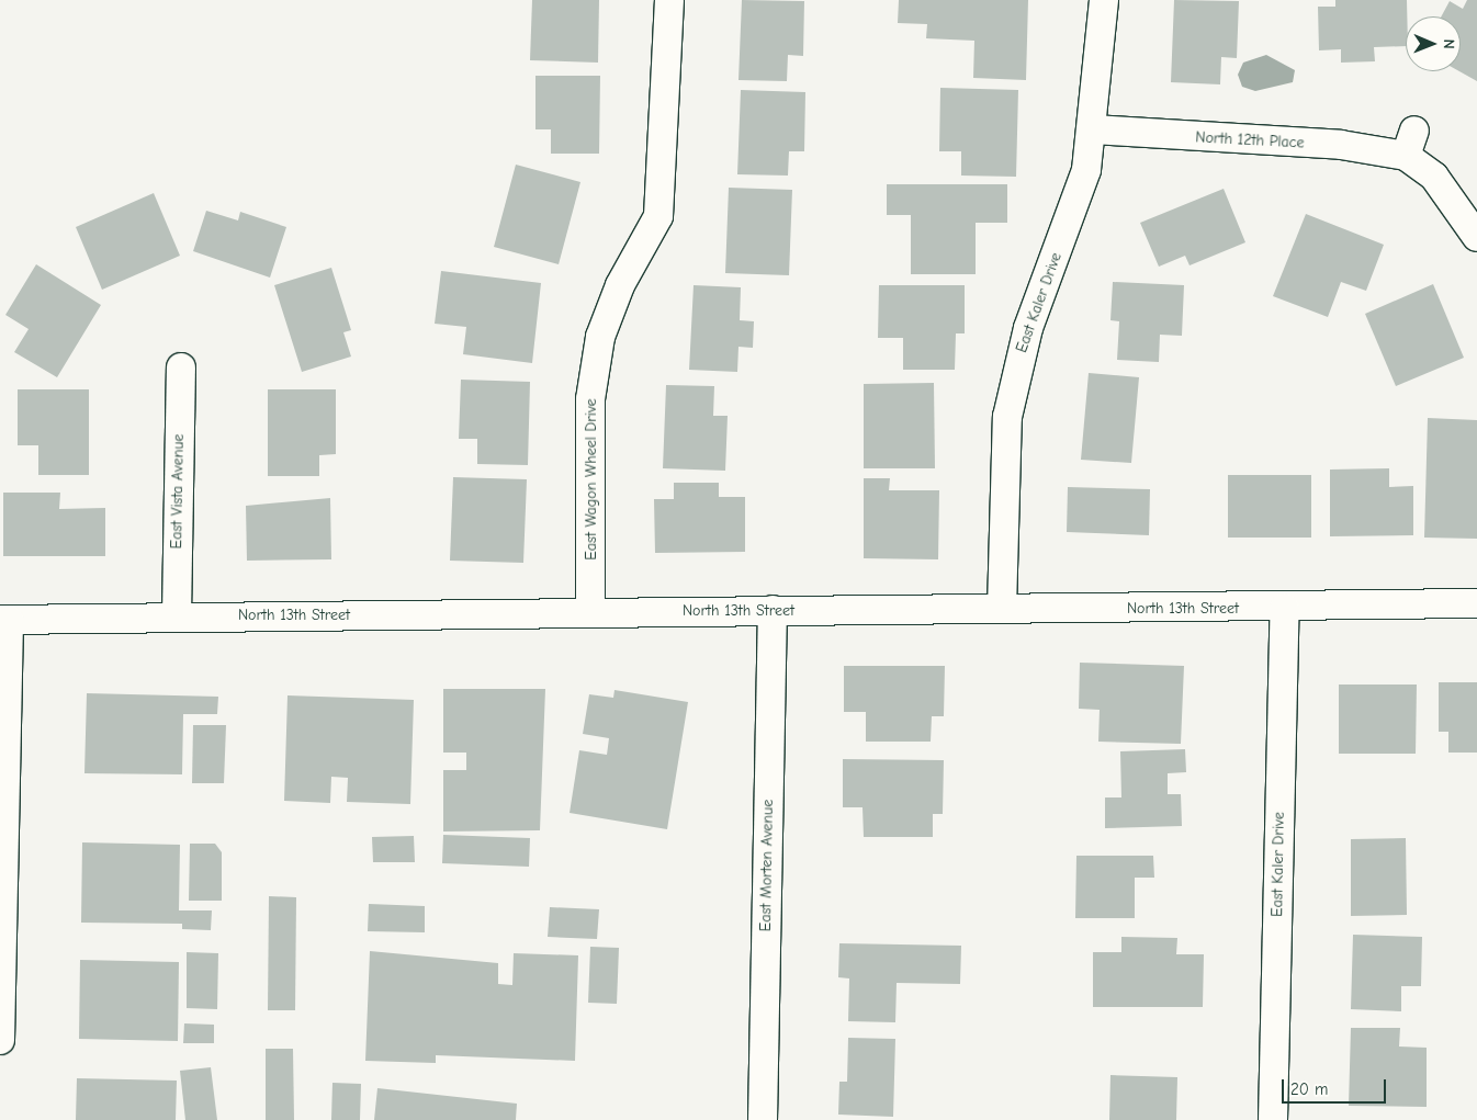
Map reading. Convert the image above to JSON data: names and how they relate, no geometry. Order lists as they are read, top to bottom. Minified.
{"streets":{"street":["North 12th Place","East Kaler Drive","East Wagon Wheel Drive","East Vista Avenue","North 13th Street","East Morten Avenue"]},"crossings":[["North 12th Place","East Kaler Drive"],["East Kaler Drive","North 13th Street"],["East Wagon Wheel Drive","North 13th Street"],["East Vista Avenue","North 13th Street"],["North 13th Street","East Morten Avenue"]],"scale_bar":"20 m","north":"right"}
